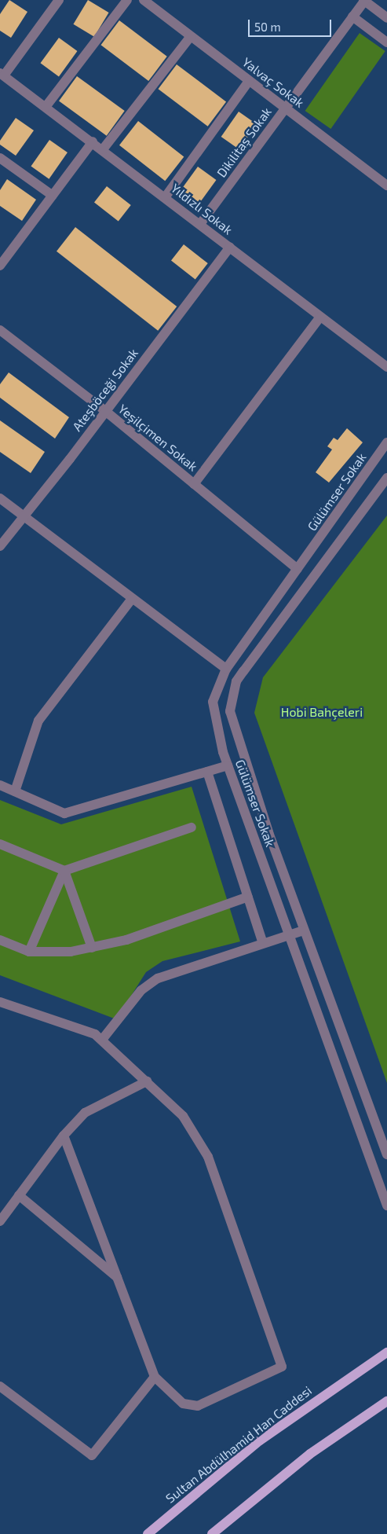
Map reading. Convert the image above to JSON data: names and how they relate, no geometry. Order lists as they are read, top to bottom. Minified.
{"streets":{"main road":["Sultan Abdülhamid Han Caddesi"],"street":["Yalvaç Sokak","Dikilitaş Sokak","Yıldızlı Sokak","Ateşböceği Sokak","Yeşilçimen Sokak","Gülümser Sokak"]},"crossings":[["Yalvaç Sokak","Dikilitaş Sokak"],["Dikilitaş Sokak","Yıldızlı Sokak"],["Yıldızlı Sokak","Ateşböceği Sokak"],["Ateşböceği Sokak","Yeşilçimen Sokak"],["Yeşilçimen Sokak","Gülümser Sokak"]],"parks":["Hobi Bahçeleri"],"scale_bar":"50 m"}
